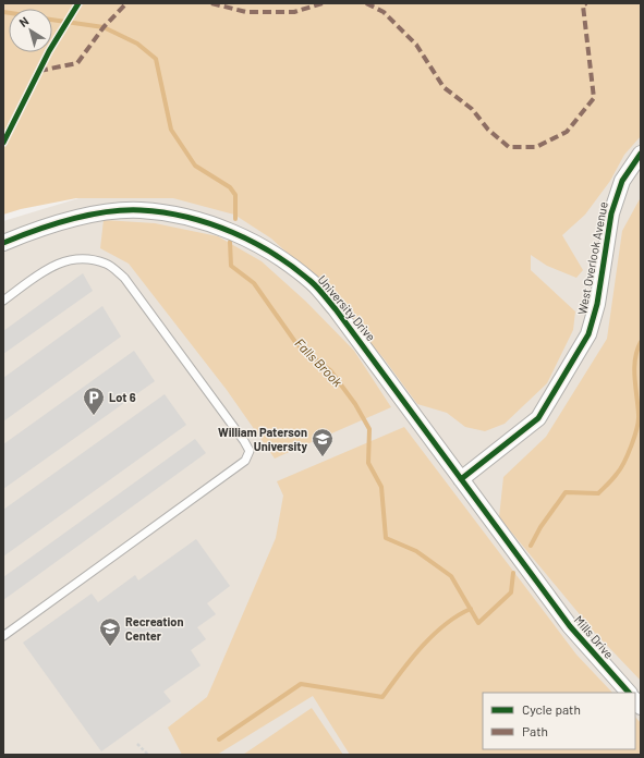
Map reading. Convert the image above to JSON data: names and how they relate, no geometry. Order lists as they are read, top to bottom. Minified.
{"streets":{"street":["West Overlook Avenue","University Drive","Mills Drive"]},"crossings":[["West Overlook Avenue","University Drive"],["University Drive","Mills Drive"]],"water":["Falls Brook"],"places":{"parking":["Lot 6"],"school or university":["William Paterson University","Recreation Center"]},"legend":["Cycle path","Path"],"north":"top left"}
